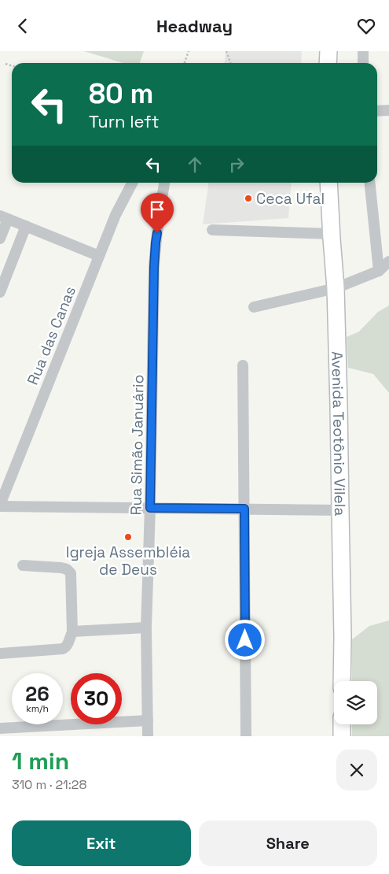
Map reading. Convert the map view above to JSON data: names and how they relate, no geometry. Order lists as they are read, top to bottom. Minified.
{"streets":{"main road":["Avenida Teotônio Vilela"],"street":["Rua das Canas","Rua Simão Januário"]},"places":["Ceca Ufal","Igreja Assembléia de Deus"],"page":{"header":"Headway","turn":["80 m","Turn left"],"speed":"26 km/h","limit":"30","heading":["1 min","310 m · 21:28"],"buttons":["Exit","Share"]}}
